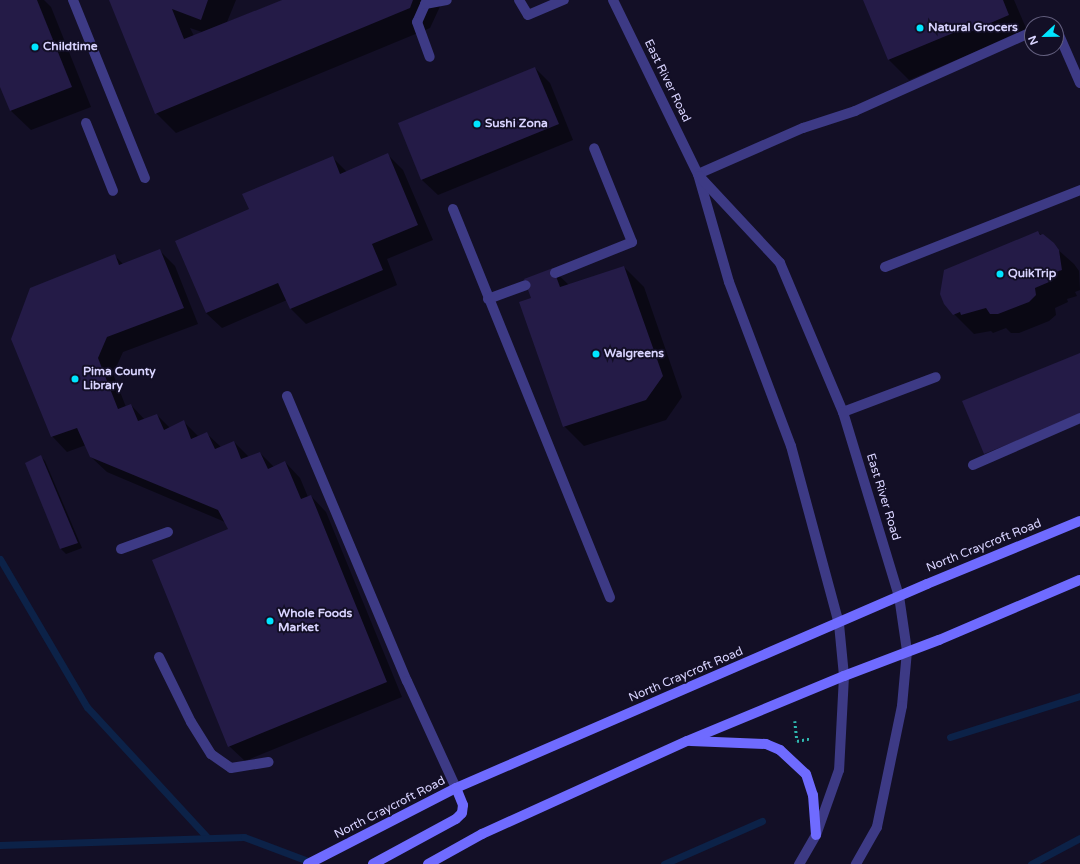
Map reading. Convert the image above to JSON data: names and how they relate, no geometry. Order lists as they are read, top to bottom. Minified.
{"streets":{"main road":["North Craycroft Road"],"street":["East River Road"]},"crossings":[["East River Road","North Craycroft Road"]],"places":["Natural Grocers","Childtime","Sushi Zona","QuikTrip","Walgreens","Pima County Library","Whole Foods Market"],"north":"left"}
